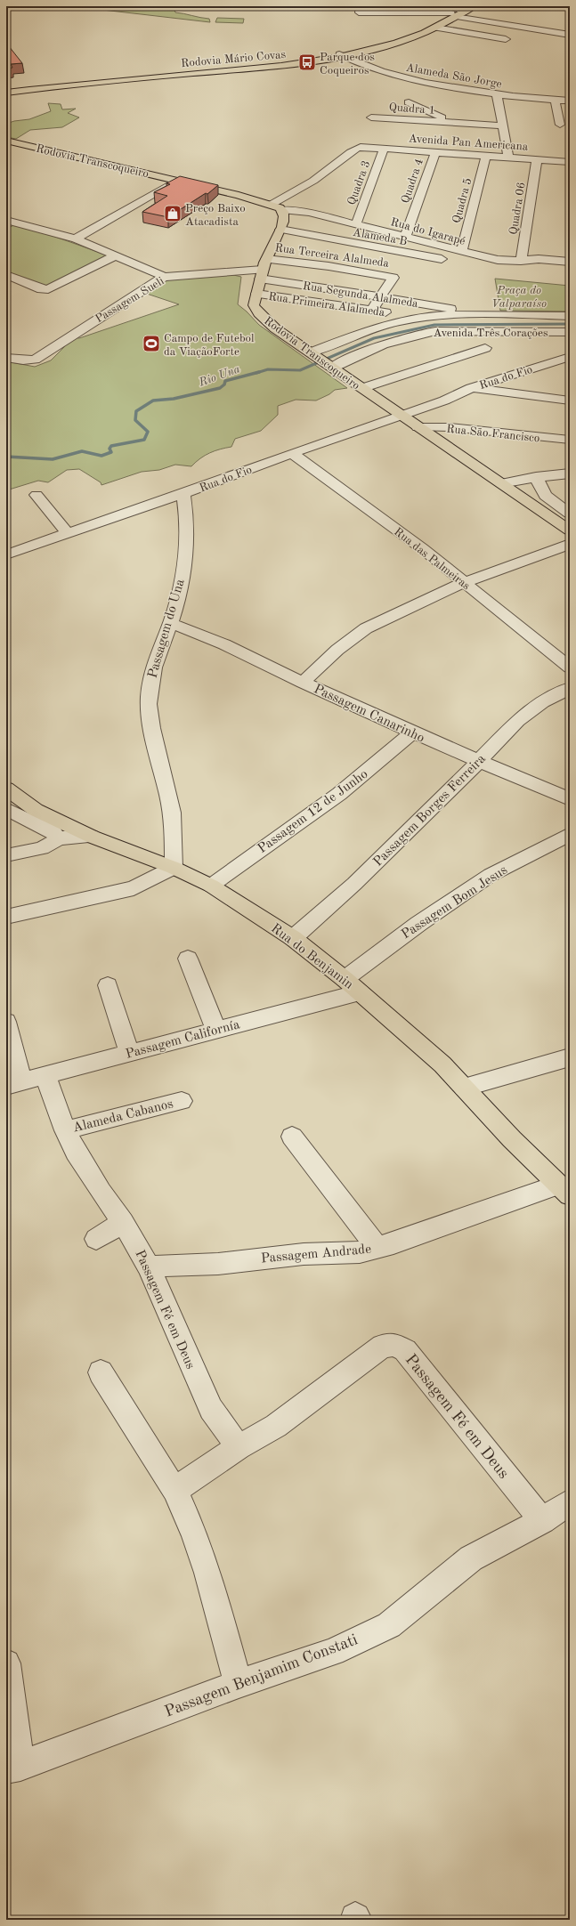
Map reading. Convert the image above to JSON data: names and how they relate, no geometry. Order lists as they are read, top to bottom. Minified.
{"streets":{"main road":["Rodovia Mário Covas","Rodovia Transcoqueiro","Rua do Benjamin"],"street":["Alameda São Jorge","Quadra 1","Avenida Pan Americana","Quadra 4","Quadra 3","Quadra 5","Quadra 06","Rua do Igarapé","Alameda B","Rua Terceira Alalmeda","Rua Segunda Alalmeda","Passagem Sueli","Rua Primeira Alalmeda","Avenida Três Corações","Rua do Fio","Rua São Francisco","Rua das Palmeiras","Passagem do Una","Passagem Canarinho","Passagem Borges Ferreira","Passagem 12 de Junho","Passagem Bom Jesus","Passagem Californía","Alameda Cabanos","Passagem Andrade","Passagem Fé em Deus","Passagem Benjamim Constati"]},"crossings":[["Rodovia Mário Covas","Alameda São Jorge"],["Avenida Pan Americana","Rodovia Transcoqueiro"],["Avenida Pan Americana","Quadra 4"],["Avenida Pan Americana","Quadra 3"],["Avenida Pan Americana","Quadra 5"],["Avenida Pan Americana","Quadra 06"],["Rodovia Transcoqueiro","Rua do Igarapé"],["Rodovia Transcoqueiro","Alameda B"],["Rodovia Transcoqueiro","Rua Terceira Alalmeda"],["Rodovia Transcoqueiro","Rua Segunda Alalmeda"],["Rodovia Transcoqueiro","Passagem Sueli"],["Rodovia Transcoqueiro","Rua Primeira Alalmeda"],["Rodovia Transcoqueiro","Avenida Três Corações"],["Rodovia Transcoqueiro","Rua do Fio"],["Rodovia Transcoqueiro","Rua São Francisco"],["Quadra 4","Rua do Igarapé"],["Quadra 3","Rua do Igarapé"],["Quadra 5","Rua do Igarapé"],["Quadra 06","Rua do Igarapé"],["Rua Terceira Alalmeda","Rua Segunda Alalmeda"],["Rua Terceira Alalmeda","Passagem Sueli"],["Rua Segunda Alalmeda","Passagem Sueli"],["Rua Segunda Alalmeda","Avenida Três Corações"],["Rua do Fio","Rua das Palmeiras"],["Rua do Fio","Passagem do Una"],["Passagem do Una","Passagem Canarinho"],["Passagem do Una","Rua do Benjamin"],["Passagem Canarinho","Passagem Borges Ferreira"],["Passagem Canarinho","Passagem 12 de Junho"],["Passagem Borges Ferreira","Rua do Benjamin"],["Passagem 12 de Junho","Rua do Benjamin"],["Passagem Bom Jesus","Rua do Benjamin"],["Rua do Benjamin","Passagem Californía"],["Rua do Benjamin","Passagem Andrade"],["Passagem Californía","Passagem Fé em Deus"],["Alameda Cabanos","Passagem Fé em Deus"],["Passagem Andrade","Passagem Fé em Deus"],["Passagem Fé em Deus","Passagem Benjamim Constati"]],"water":["Rio Una"],"parks":["Praça do Valparaíso"],"places":{"bus stop":["Parque dos Coqueiros"],"shop":["Preço Baixo Atacadista"],"sports":["Campo de Futebol da ViaçãoForte"]}}
